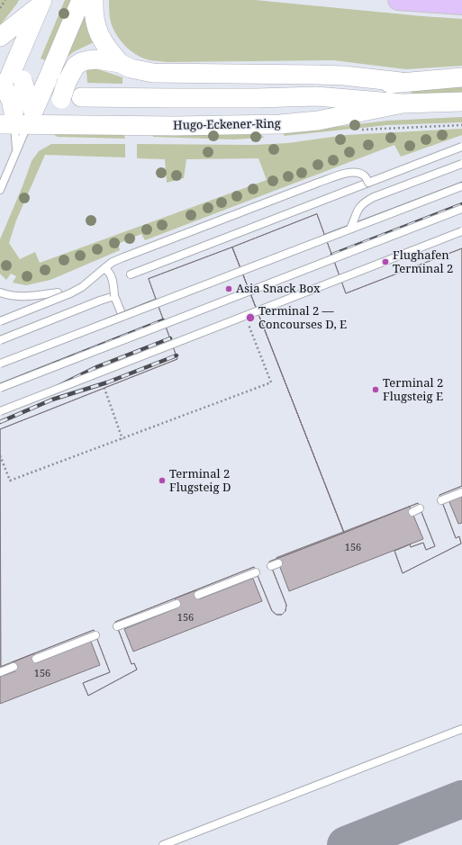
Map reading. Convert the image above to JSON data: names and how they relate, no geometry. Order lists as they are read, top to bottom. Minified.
{"streets":{"street":["Hugo-Eckener-Ring"]},"places":["Flughafen Terminal 2","Asia Snack Box","Terminal 2 — Concourses D, E","Terminal 2 Flugsteig E","Terminal 2 Flugsteig D"],"house_numbers":["156","156","156"]}
